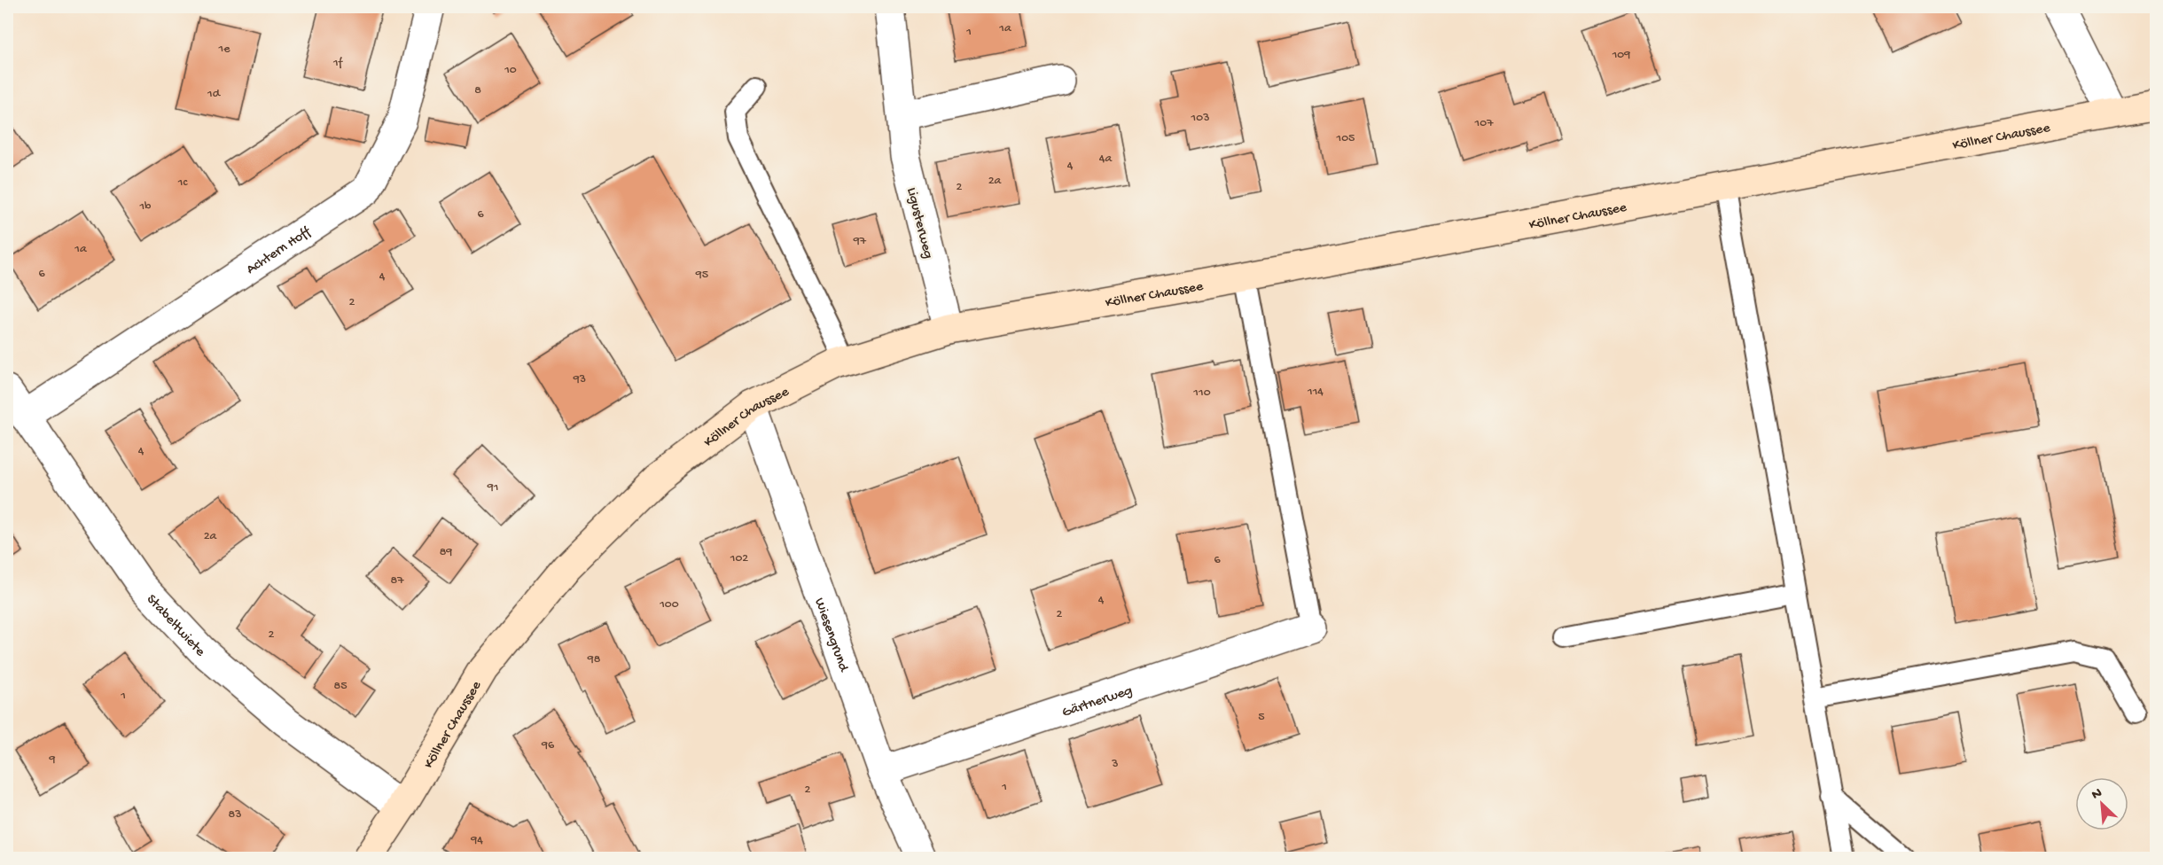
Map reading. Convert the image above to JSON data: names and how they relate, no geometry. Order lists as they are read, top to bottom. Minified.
{"streets":{"street":["Köllner Chaussee","Ligusterweg","Achtern Hoff","Stabeltwiete","Wiesengrund","Gärtnerweg"]},"crossings":[["Köllner Chaussee","Ligusterweg"],["Köllner Chaussee","Stabeltwiete"],["Köllner Chaussee","Wiesengrund"],["Achtern Hoff","Stabeltwiete"],["Wiesengrund","Gärtnerweg"]],"house_numbers":["1a","1","1e","109","1f","10","8","1d","103","107","105","4a","4","2a","1c","2","1b","6","97","1a","6","95","4","2","93","114","110","4","91","2a","89","102","6","87","4","100","2","2","98","85","1","5","96","9","3","1","2","83","94"],"north":"top left"}
